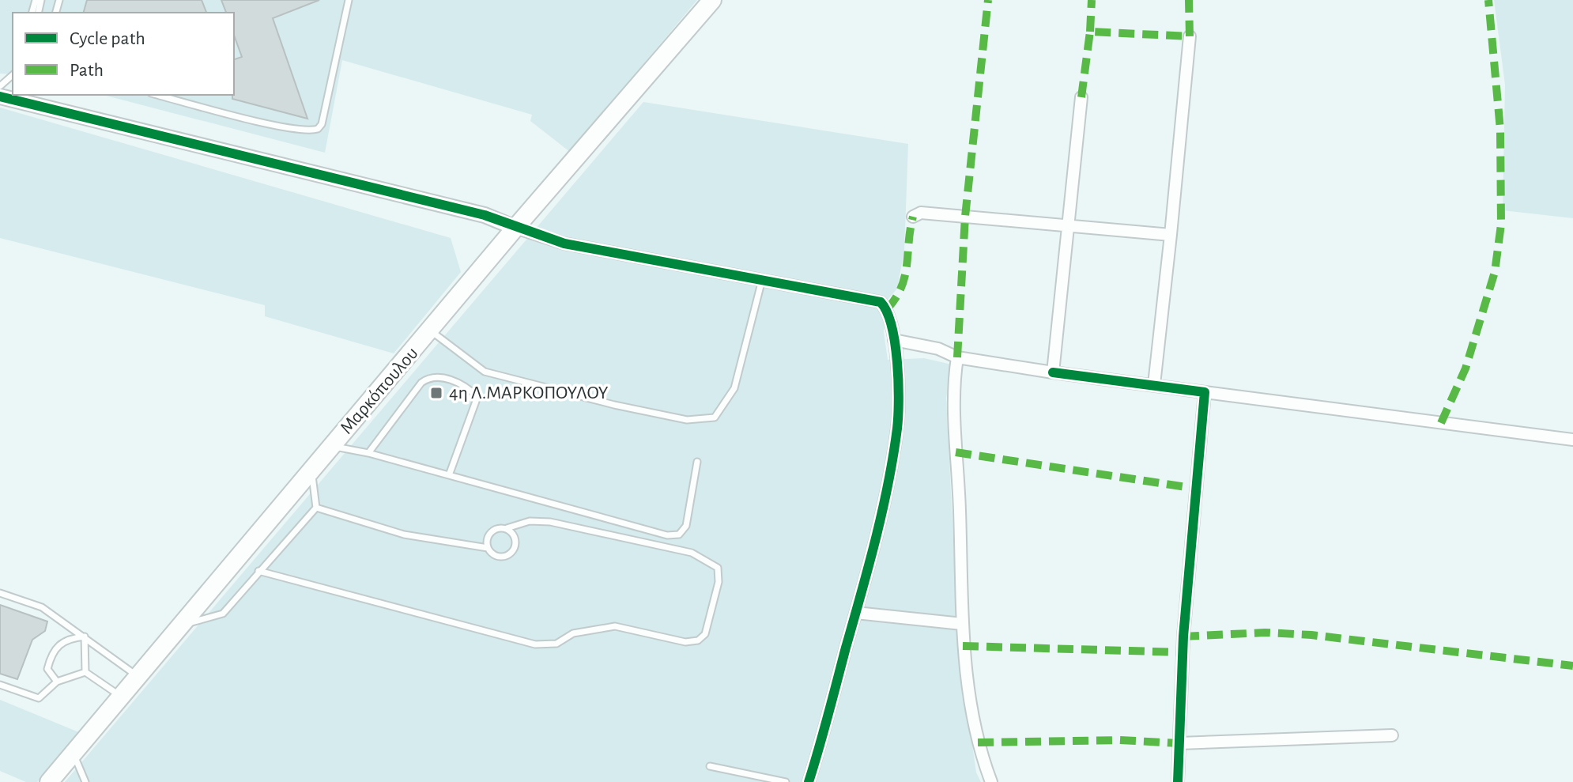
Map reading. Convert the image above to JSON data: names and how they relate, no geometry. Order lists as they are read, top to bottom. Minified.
{"streets":{"main road":["Μαρκόπουλου"]},"places":{"transit":["4η Λ.ΜΑΡΚΟΠΟΥΛΟΥ"]},"legend":["Cycle path","Path"]}
